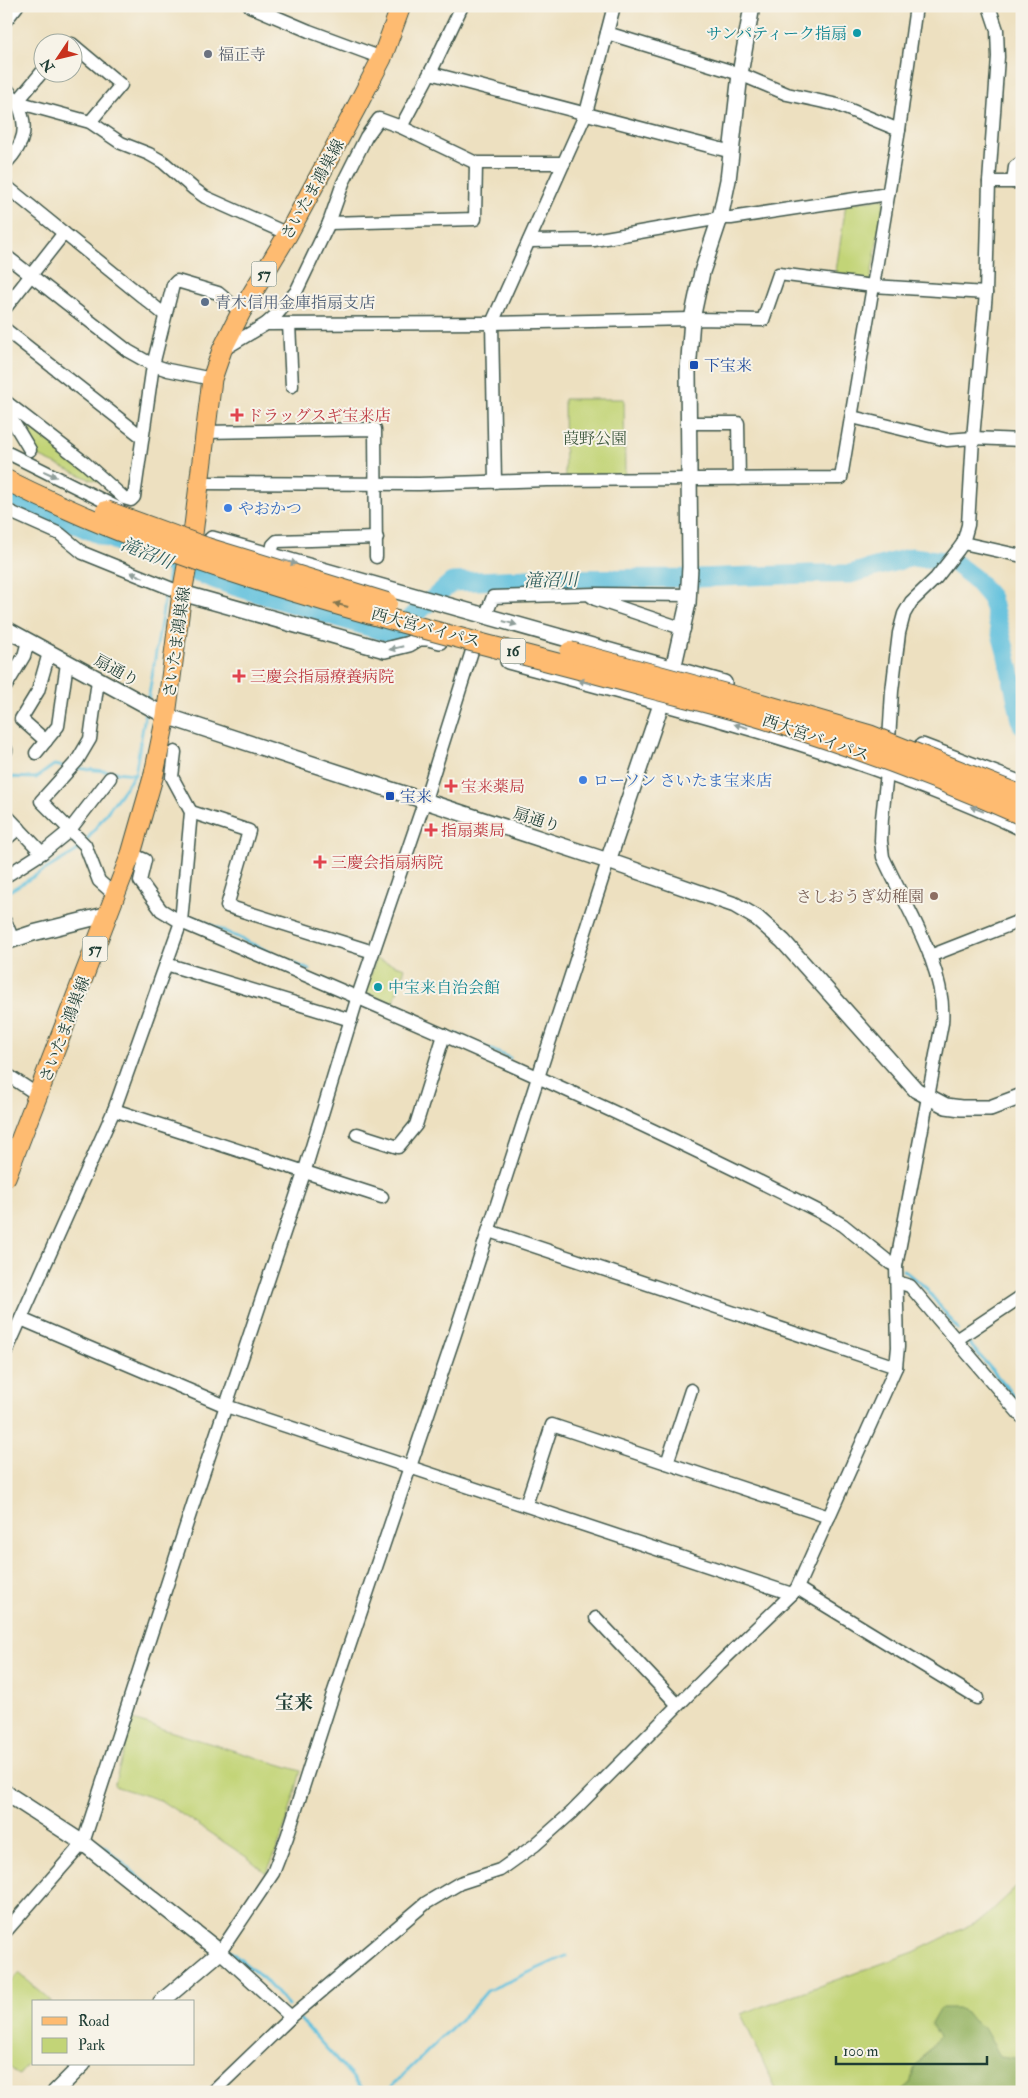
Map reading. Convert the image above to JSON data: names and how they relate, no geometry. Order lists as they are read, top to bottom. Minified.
{"streets":{"highway":["西大宮バイパス","16"],"main road":["さいたま鴻巣線","57"],"street":["扇通り"]},"crossings":[["さいたま鴻巣線","扇通り"]],"districts":["宝来"],"water":["滝沼川"],"parks":["葭野公園"],"places":{"other":["サンパティーク指扇","福正寺","青木信用金庫指扇支店","やおかつ","ローソン さいたま宝来店","さしおうぎ幼稚園","中宝来自治会館"],"transit":["下宝来","宝来"],"health":["ドラッグスギ宝来店","三慶会指扇療養病院","宝来薬局","指扇薬局","三慶会指扇病院"]},"legend":["Road","Park"],"scale_bar":"100 m","north":"bottom left"}
